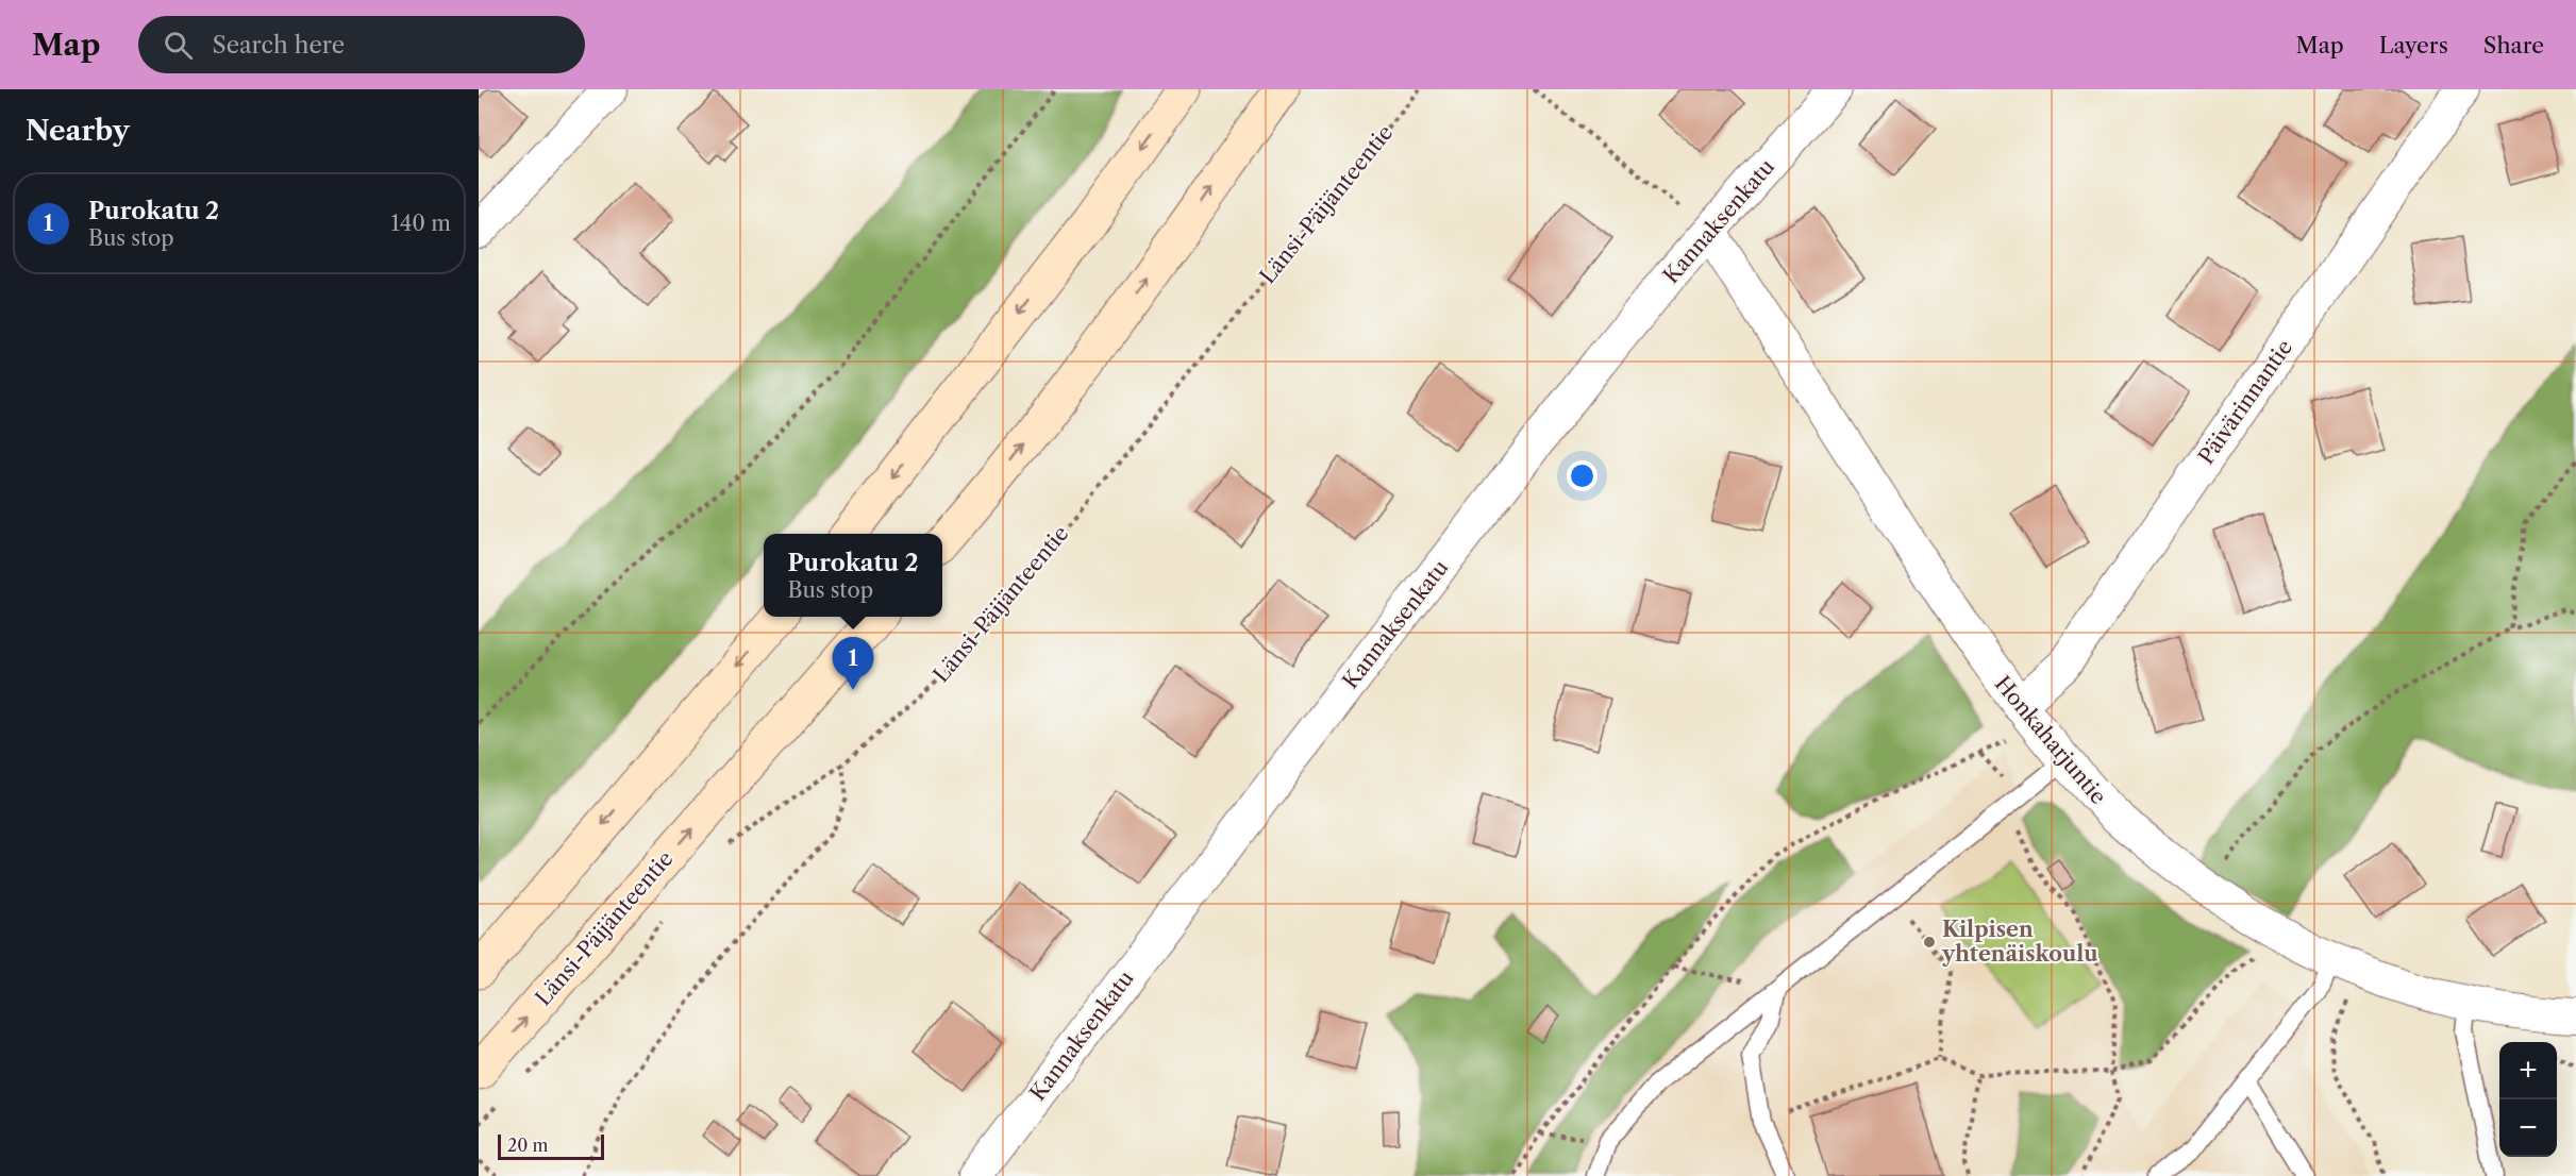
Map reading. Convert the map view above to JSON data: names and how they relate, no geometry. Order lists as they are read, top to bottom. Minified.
{"streets":{"main road":["Länsi-Päijänteentie"],"street":["Kannaksenkatu","Päivärinnantie","Honkaharjuntie"]},"crossings":[["Kannaksenkatu","Honkaharjuntie"],["Päivärinnantie","Honkaharjuntie"]],"places":["Kilpisen yhtenäiskoulu"],"scale_bar":"20 m","page":{"header":"Map","search":"Search here","nav":["Map","Layers","Share"],"heading":"Nearby","list":[{"mark":"1","name":"Purokatu 2","note":"Bus stop","value":"140 m"}],"popup":["Purokatu 2","Bus stop"],"pins":"1","map_buttons":["+","−"],"scale":"20 m"}}
